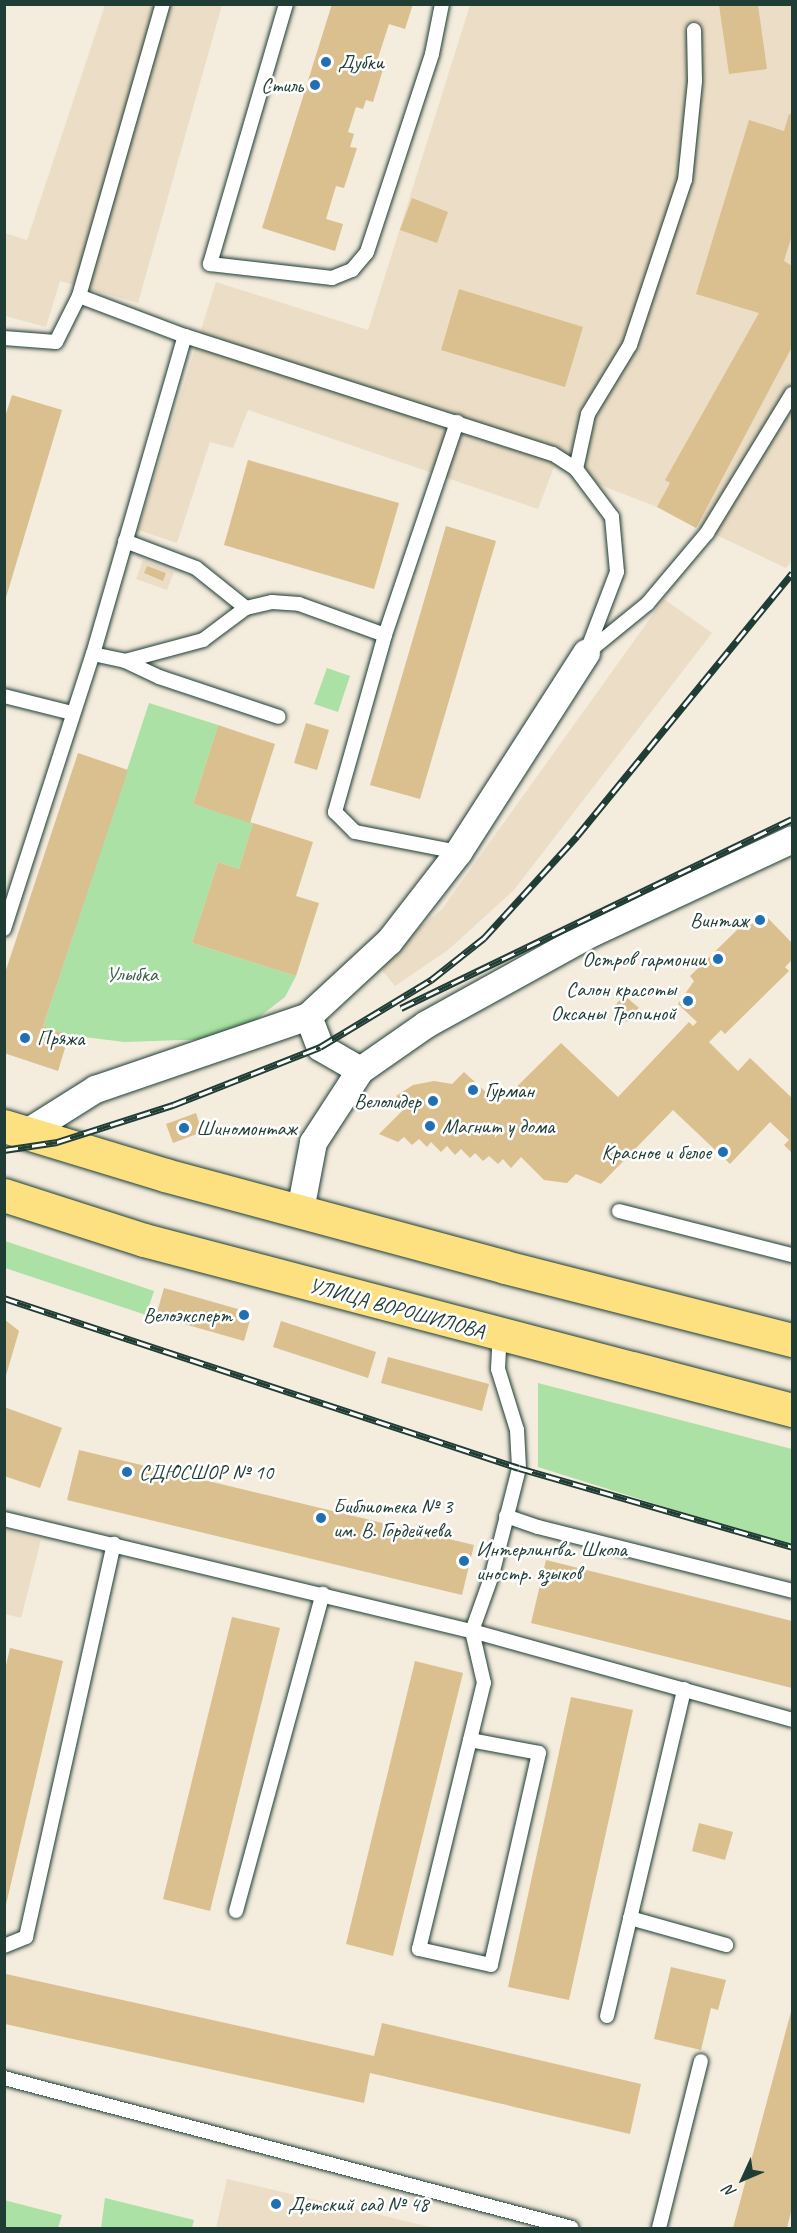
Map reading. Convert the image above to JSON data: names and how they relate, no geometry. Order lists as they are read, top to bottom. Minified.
{"streets":{"main road":["УЛИЦА ВОРОШИЛОВА"]},"parks":["Улыбка"],"places":["Дубки","Стиль","Винтаж","Остров гармонии","Салон красоты Оксаны Тропиной","Пряжа","Гурман","Велолидер","Магнит у дома","Шиномонтаж","Красное и белое","Велоэксперт","СДЮСШОР № 10","Библиотека № 3 им. В. Гордейчева","Интерлингва. Школа иностр. языков","Детский сад № 48"],"north":"bottom left"}
